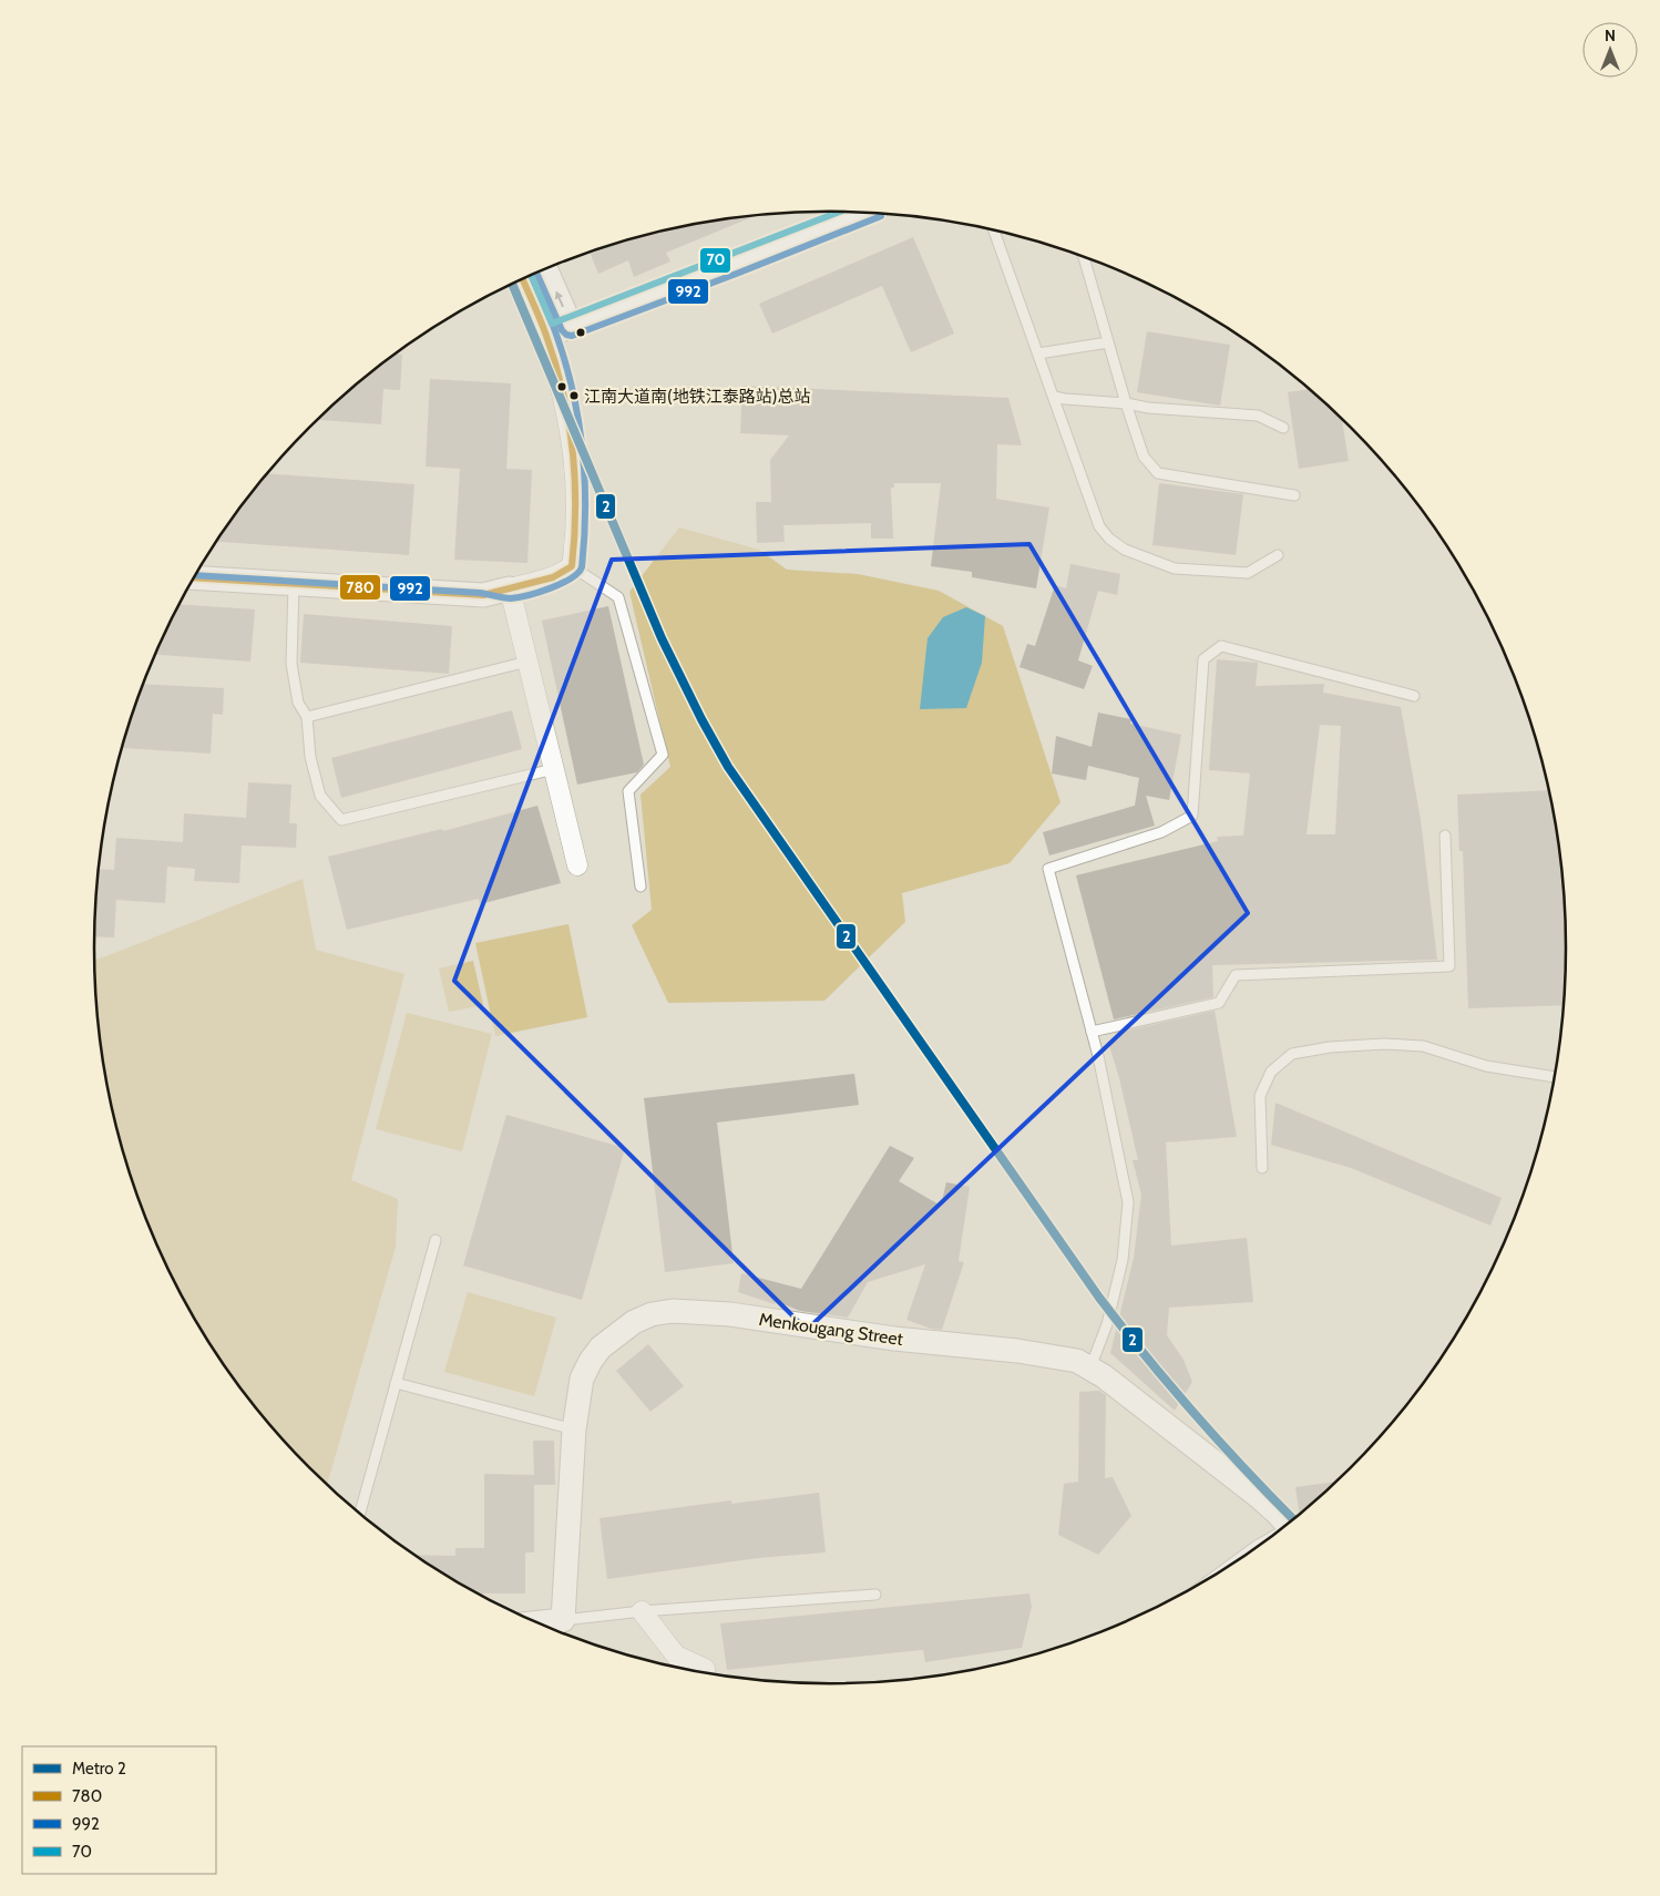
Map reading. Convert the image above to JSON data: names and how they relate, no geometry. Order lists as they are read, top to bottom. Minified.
{"streets":{"street":["Menkougang Street"]},"places":["江南大道南(地铁江泰路站)总站"],"lines":["transit line 70","transit line 992","transit line 780","metro line 2"],"legend":["Metro 2","780","992","70"],"north":"top"}
